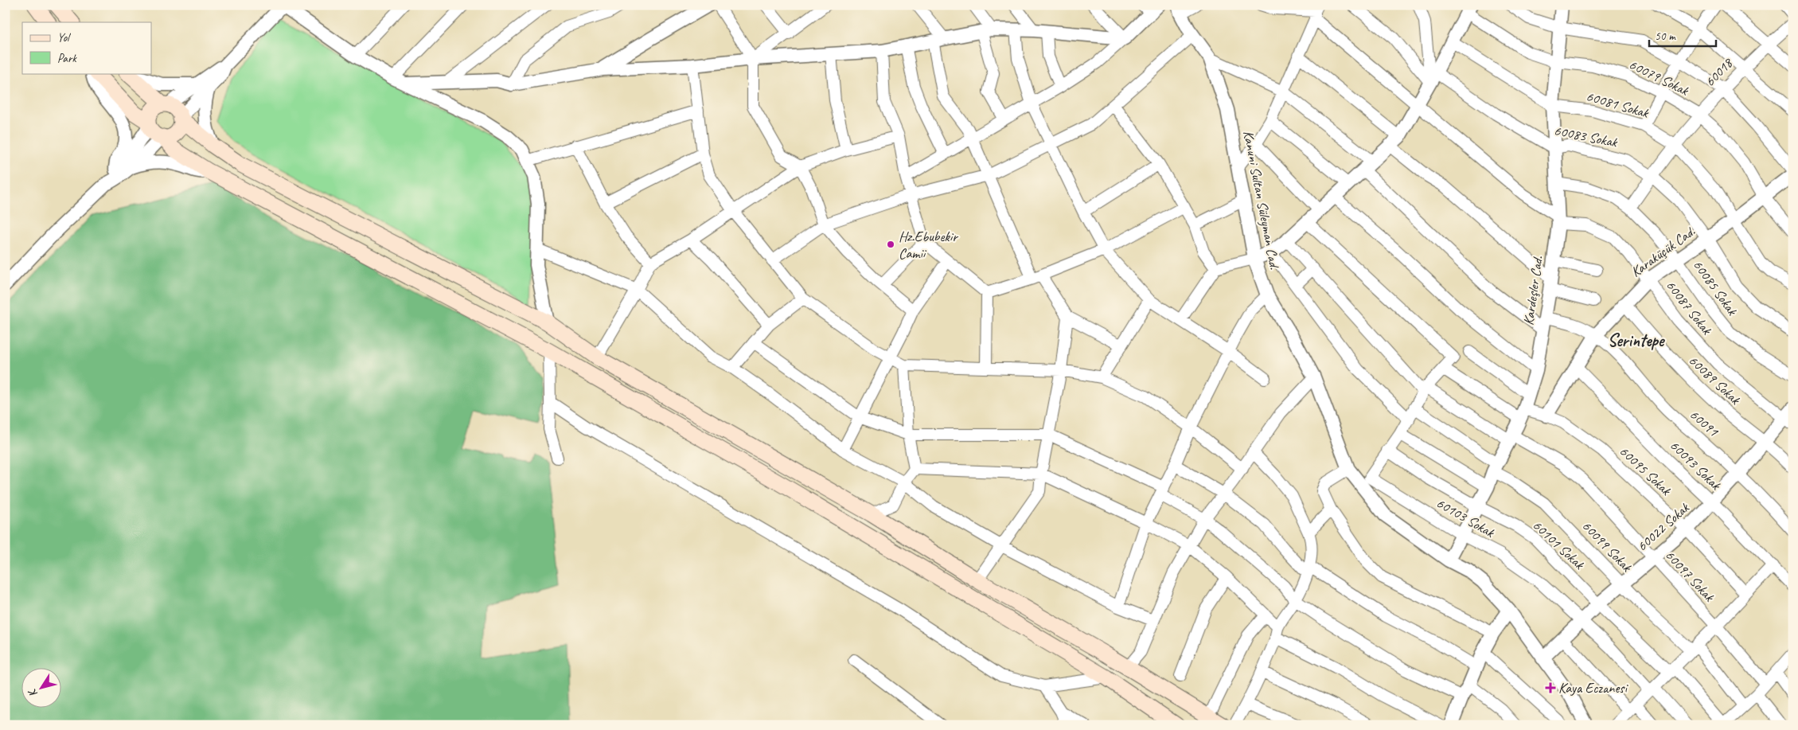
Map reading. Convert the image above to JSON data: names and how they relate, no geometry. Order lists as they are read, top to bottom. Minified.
{"streets":{"street":["60018","60079 Sokak","60081 Sokak","60083 Sokak","Kanuni Sultan Süleyman Cad.","Karaküçük Cad.","60085 Sokak","Kardeşler Cad.","60087 Sokak","60089 Sokak","60091","60093 Sokak","60095 Sokak","60103 Sokak","60022 Sokak","60101 Sokak","60099 Sokak","60097 Sokak"]},"crossings":[["60018","60079 Sokak"],["60018","60081 Sokak"],["60018","60083 Sokak"],["60018","60085 Sokak"],["60079 Sokak","Karaküçük Cad."],["60079 Sokak","Kardeşler Cad."],["60081 Sokak","Karaküçük Cad."],["60081 Sokak","Kardeşler Cad."],["60083 Sokak","Karaküçük Cad."],["60083 Sokak","Kardeşler Cad."],["Kanuni Sultan Süleyman Cad.","Kardeşler Cad."],["Kanuni Sultan Süleyman Cad.","60103 Sokak"],["Kanuni Sultan Süleyman Cad.","60022 Sokak"],["Karaküçük Cad.","60085 Sokak"],["Karaküçük Cad.","60087 Sokak"],["Karaküçük Cad.","60089 Sokak"],["Karaküçük Cad.","60091"],["Karaküçük Cad.","60093 Sokak"],["Karaküçük Cad.","60095 Sokak"],["60085 Sokak","Kardeşler Cad."],["Kardeşler Cad.","60087 Sokak"],["Kardeşler Cad.","60091"],["Kardeşler Cad.","60095 Sokak"],["Kardeşler Cad.","60103 Sokak"],["Kardeşler Cad.","60101 Sokak"],["Kardeşler Cad.","60099 Sokak"],["Kardeşler Cad.","60097 Sokak"],["60087 Sokak","60022 Sokak"],["60089 Sokak","60022 Sokak"],["60091","60022 Sokak"],["60093 Sokak","60022 Sokak"],["60095 Sokak","60022 Sokak"],["60103 Sokak","60022 Sokak"],["60022 Sokak","60101 Sokak"],["60022 Sokak","60099 Sokak"],["60022 Sokak","60097 Sokak"]],"districts":["Serintepe"],"places":{"other":["Hz.Ebubekir Camii"],"health":["Kaya Eczanesi"]},"legend":["Yol","Park"],"scale_bar":"50 m","north":"bottom left"}
